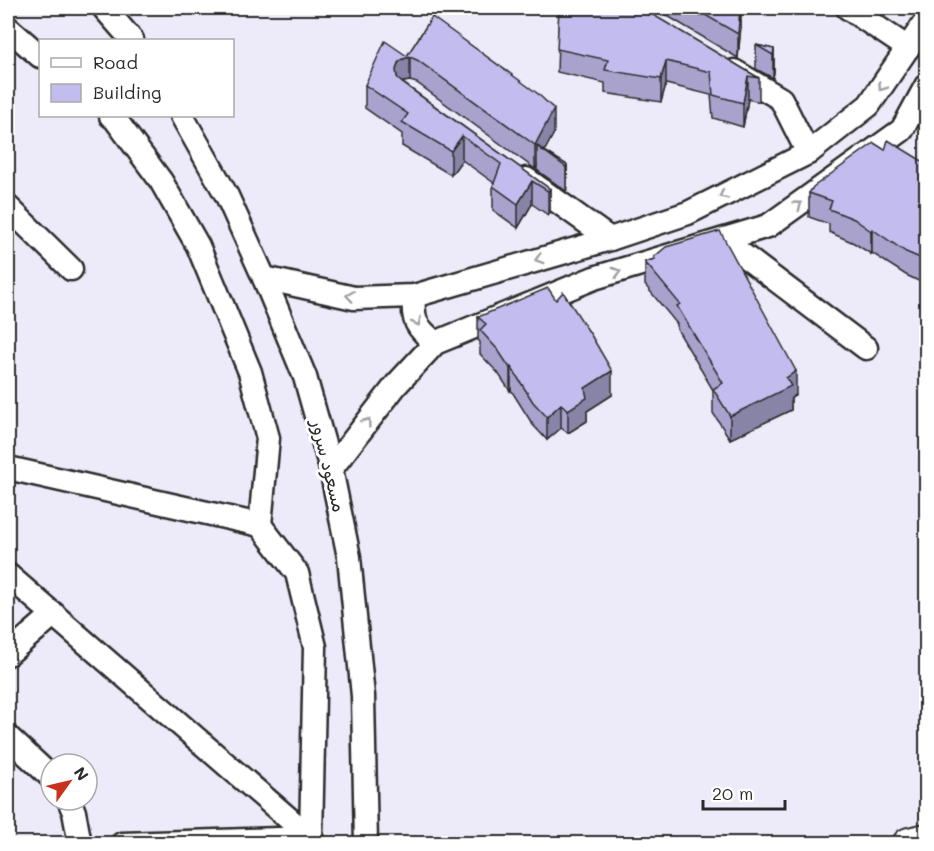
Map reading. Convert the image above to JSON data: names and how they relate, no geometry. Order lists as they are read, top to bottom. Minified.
{"streets":{"street":["مسعود سرور"]},"legend":["Road","Building"],"scale_bar":"20 m","north":"top right"}
